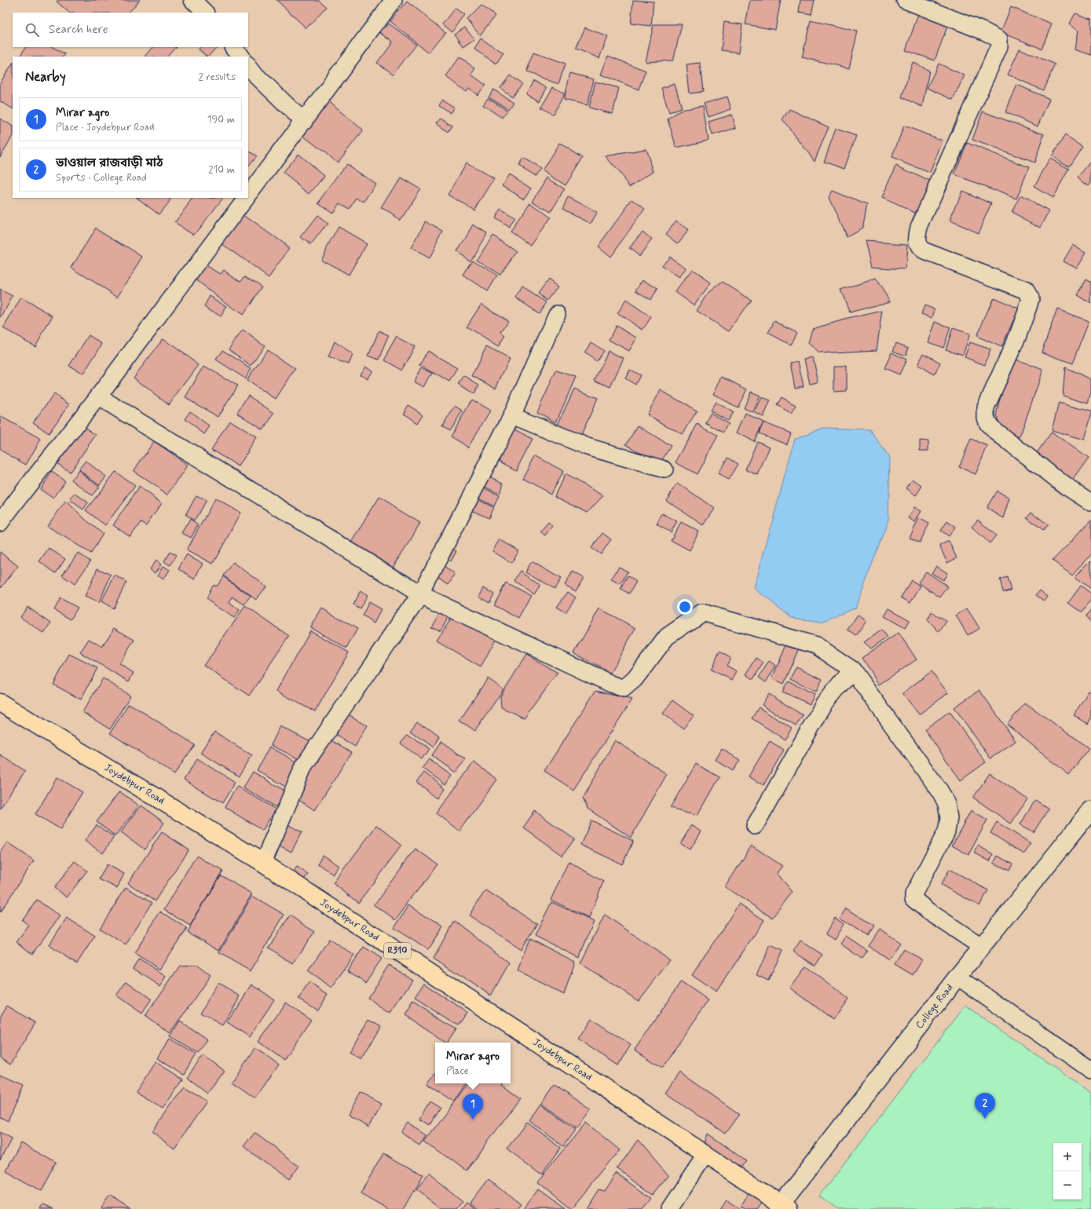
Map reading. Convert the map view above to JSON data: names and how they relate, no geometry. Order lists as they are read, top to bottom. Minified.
{"streets":{"main road":["Joydebpur Road","R310","College Road"]},"crossings":[["Joydebpur Road","College Road"]],"page":{"search":"Search here","heading":["Nearby","2 results"],"list":[{"mark":"1","name":"Mirar agro","note":"Place · Joydebpur Road","value":"190 m"},{"mark":"2","name":"ভাওয়াল রাজবাড়ী মাঠ","note":"Sports · College Road","value":"210 m"}],"popup":["Mirar agro","Place"],"pins":["2","1"],"map_buttons":["+","−"]}}
